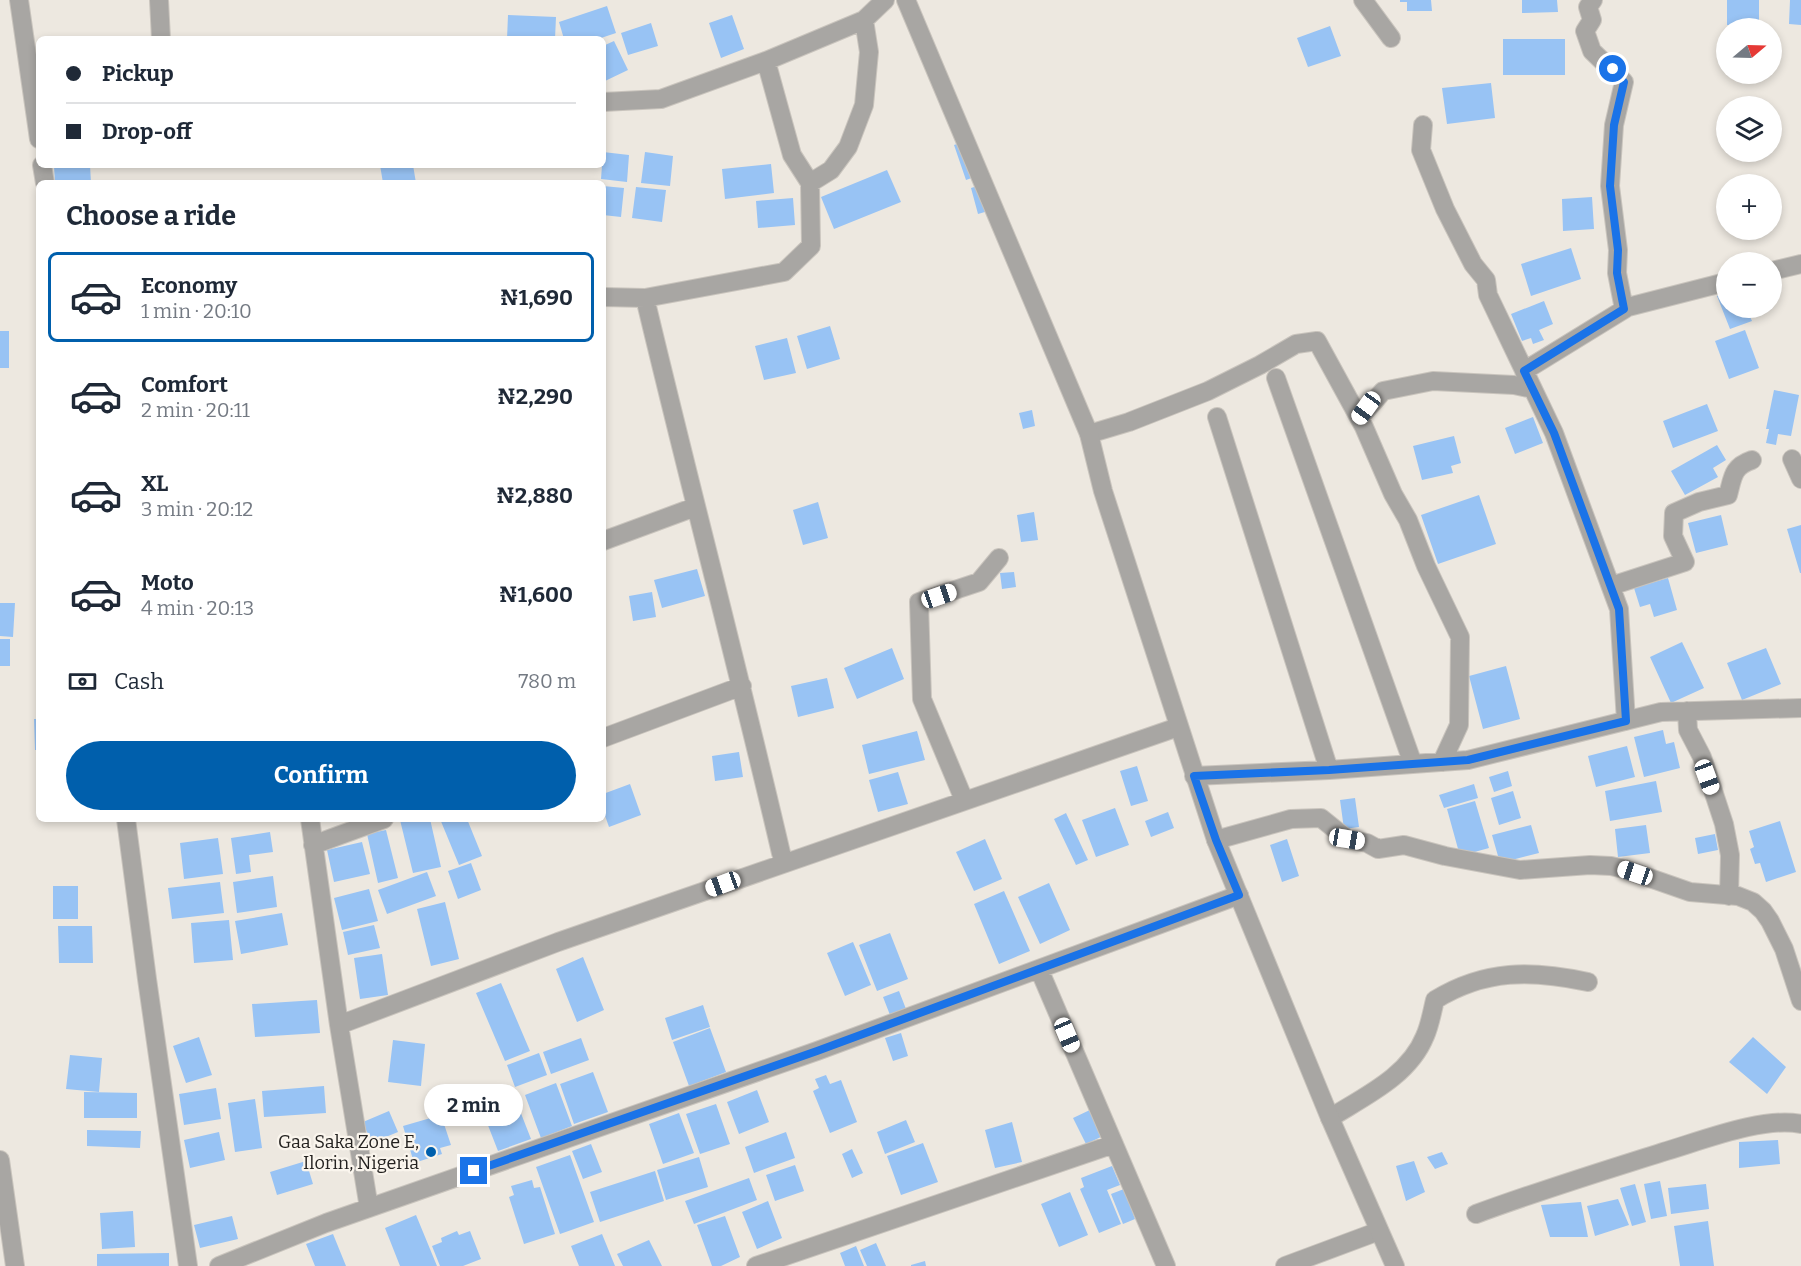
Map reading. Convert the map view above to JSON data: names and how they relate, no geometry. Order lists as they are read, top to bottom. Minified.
{"places":["Gaa Saka Zone E, Ilorin, Nigeria"],"north":"right","page":{"map_buttons":["+","−"],"banner":["Pickup","Drop-off"],"heading":"Choose a ride","list":[{"name":"Economy","note":"1 min · 20:10","value":"₦1,690"},{"name":"Comfort","note":"2 min · 20:11","value":"₦2,290"},{"name":"XL","note":"3 min · 20:12","value":"₦2,880"},{"name":"Moto","note":"4 min · 20:13","value":"₦1,600"}],"pay":["Cash","780 m"],"buttons":"Confirm","bubble":"2 min"}}
